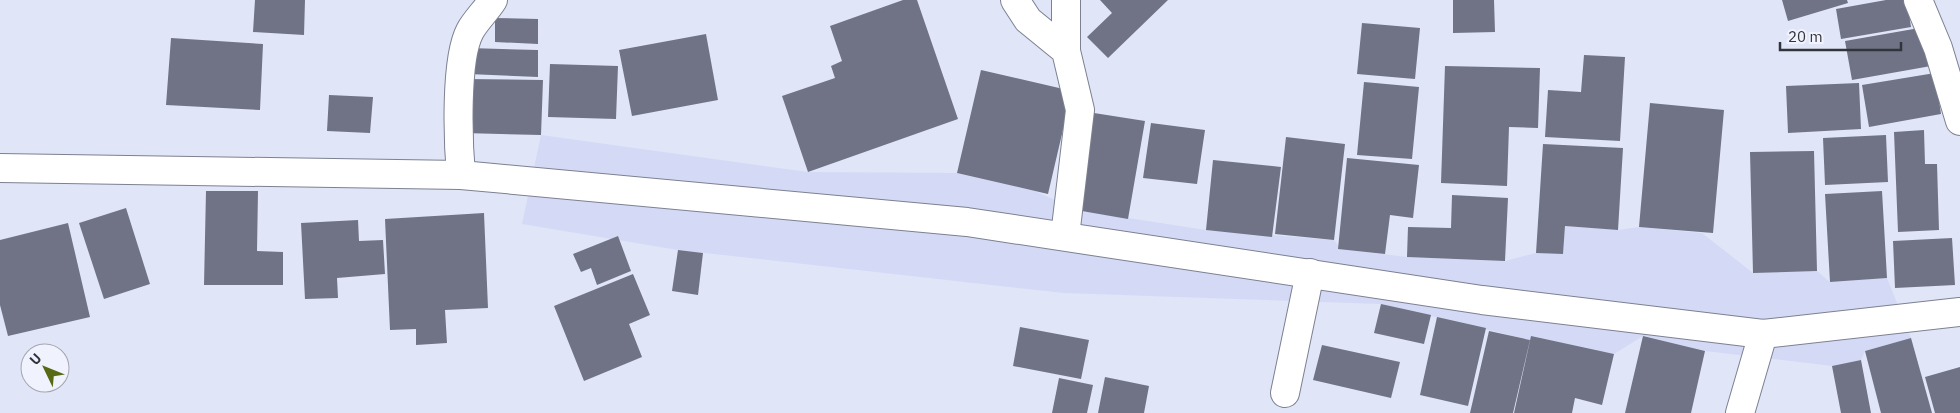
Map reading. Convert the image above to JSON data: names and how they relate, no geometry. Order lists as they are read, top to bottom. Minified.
{"scale_bar":"20 m","north":"top left"}
